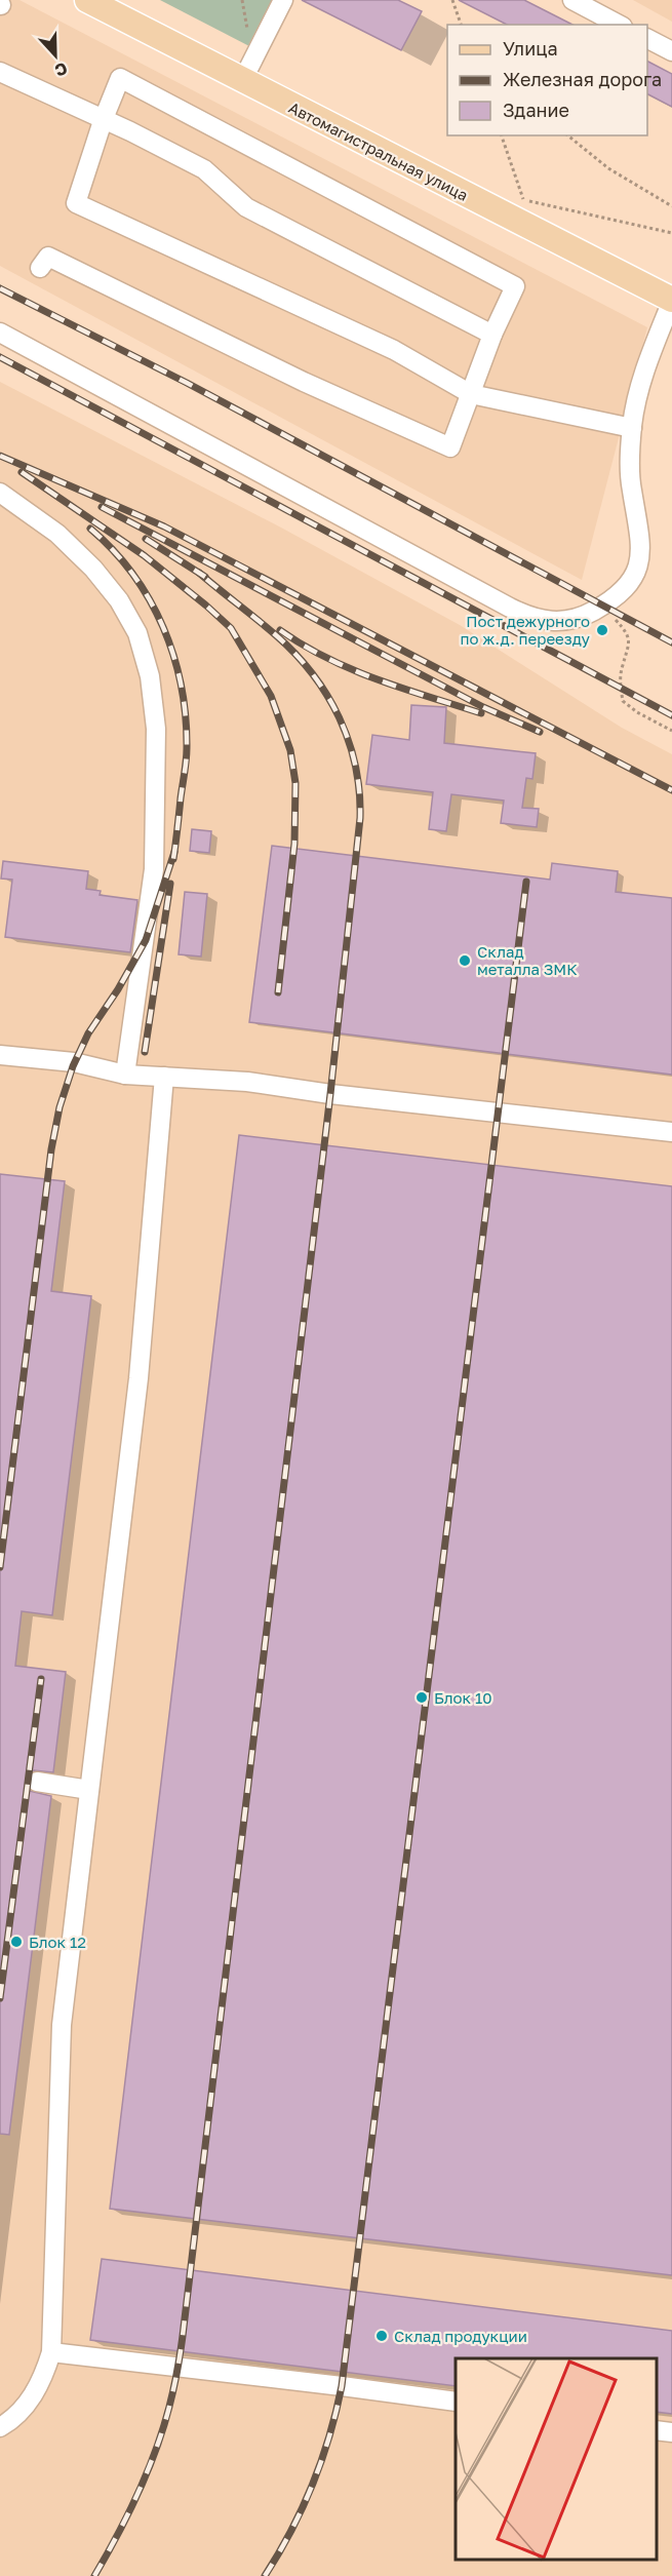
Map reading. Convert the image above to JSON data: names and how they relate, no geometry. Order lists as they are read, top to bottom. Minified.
{"streets":{"main road":["Автомагистральная улица"]},"places":["Пост дежурного по ж.д. переезду","Склад металла ЗМК","Блок 10","Блок 12","Склад продукции"],"legend":["Улица","Железная дорога","Здание"],"north":"bottom"}
